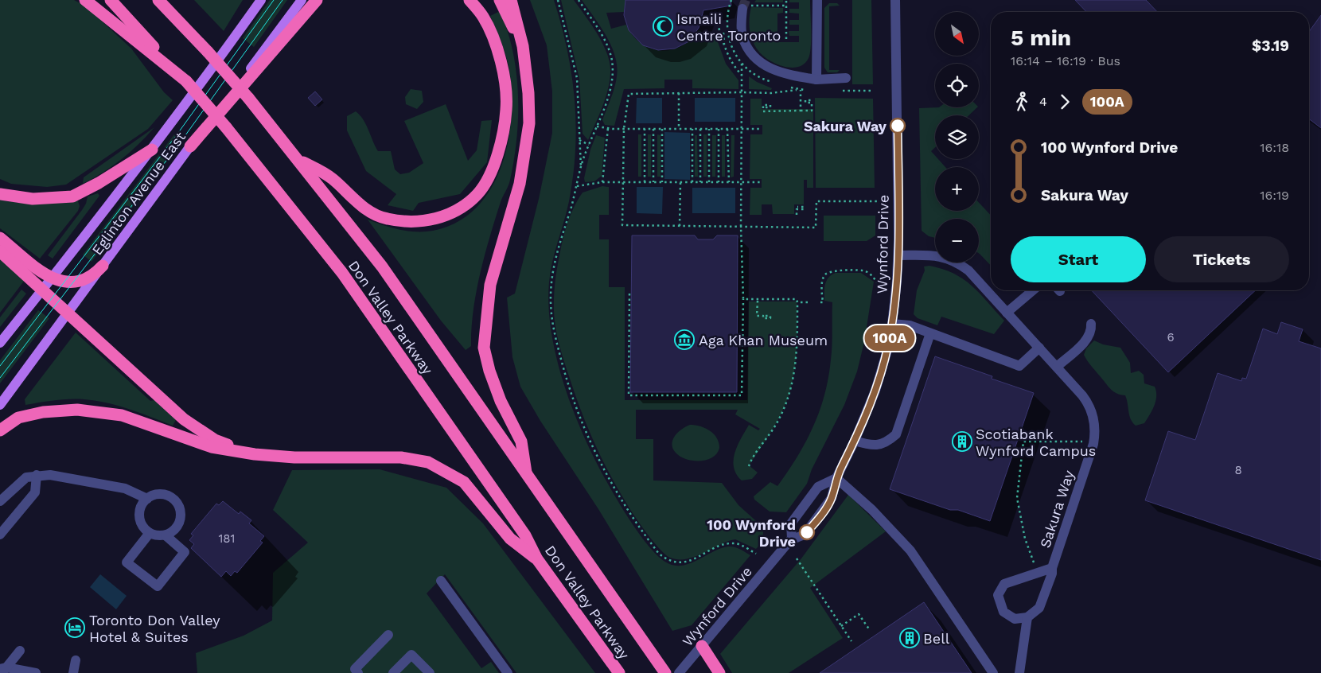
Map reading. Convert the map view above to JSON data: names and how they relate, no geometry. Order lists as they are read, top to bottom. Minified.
{"streets":{"highway":["Don Valley Parkway"],"main road":["Eglinton Avenue East"],"street":["Wynford Drive","Sakura Way"]},"crossings":[["Wynford Drive","Sakura Way"]],"places":{"mosque":["Ismaili Centre Toronto"],"other":["Sakura Way","100 Wynford Drive"],"museum":["Aga Khan Museum"],"building":["Scotiabank Wynford Campus","Bell"],"hotel":["Toronto Don Valley Hotel & Suites"]},"lines":["bus line 100A"],"house_numbers":["6","8","181"],"north":"bottom right","page":{"on_map":"100A","map_buttons":["+","−"],"heading":["5 min","16:14 – 16:19 · Bus","$3.19"],"legs":["4","100A"],"list":[{"name":"100 Wynford Drive","value":"16:18"},{"name":"Sakura Way","value":"16:19"}],"buttons":["Start","Tickets"]}}
